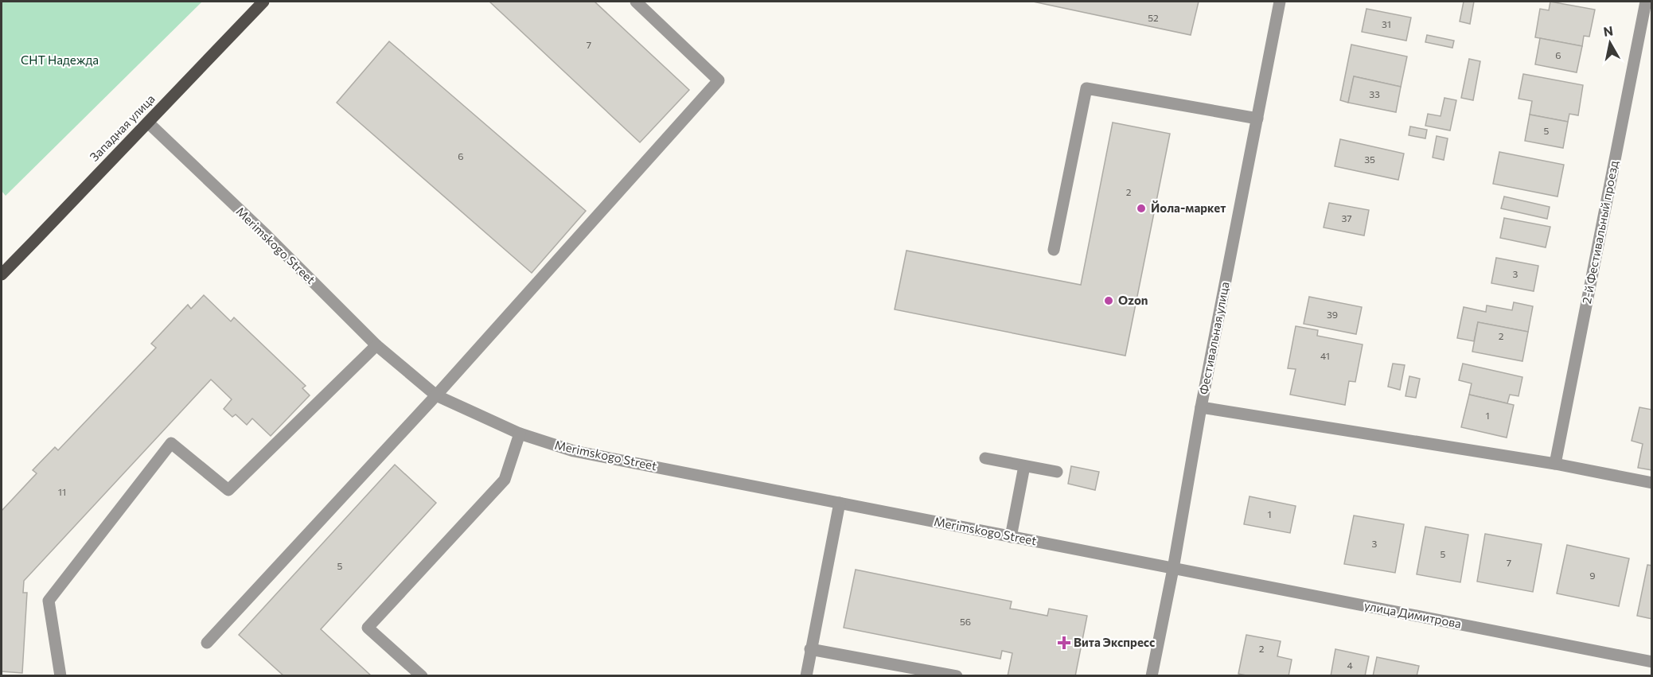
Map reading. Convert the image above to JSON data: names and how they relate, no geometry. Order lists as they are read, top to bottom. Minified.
{"streets":{"main road":["Западная улица"],"street":["2-й Фестивальный проезд","Merimskogo Street","Фестивальная улица","улица Димитрова"]},"crossings":[["Западная улица","Merimskogo Street"],["Merimskogo Street","Фестивальная улица"],["Merimskogo Street","улица Димитрова"],["Фестивальная улица","улица Димитрова"]],"parks":["СНТ Надежда"],"places":{"other":["Йола-маркет","Ozon"],"health":["Вита Экспресс"]},"house_numbers":["52","31","7","6","33","5","6","35","2","37","3","39","2","41","1","11","1","3","5","7","5","9","56","2","4"],"north":"top"}
